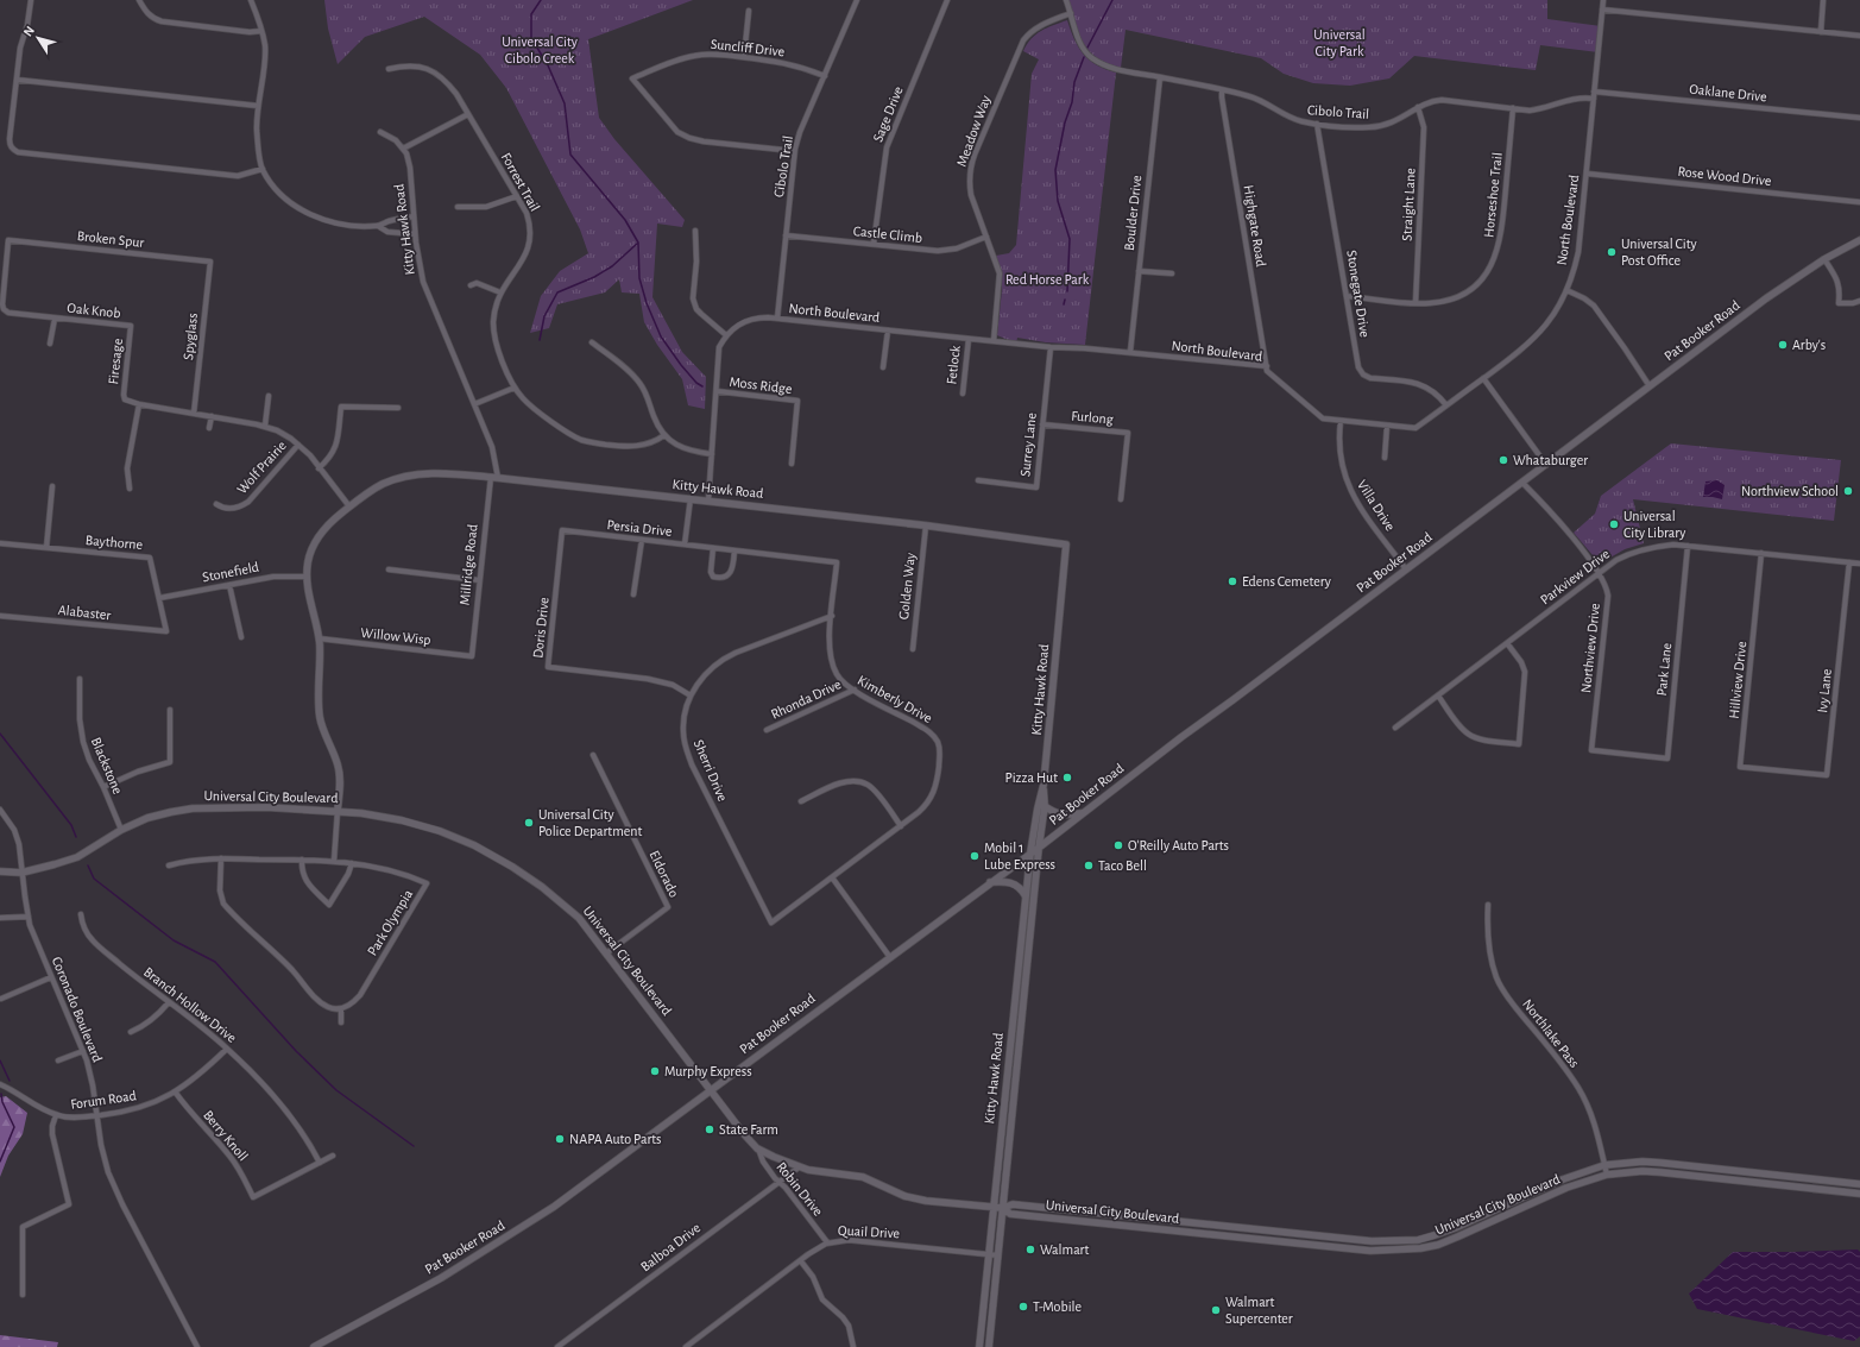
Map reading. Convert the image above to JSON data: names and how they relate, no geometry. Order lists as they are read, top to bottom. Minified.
{"streets":{"street":["Suncliff Drive","Oaklane Drive","Cibolo Trail","Sage Drive","Meadow Way","Rose Wood Drive","Forrest Trail","Horseshoe Trail","Straight Lane","Boulder Drive","North Boulevard","Highgate Road","Kitty Hawk Road","Castle Climb","Broken Spur","Stonegate Drive","Oak Knob","Pat Booker Road","Spyglass","Firesage","Fetlock","Moss Ridge","Furlong","Surrey Lane","Wolf Prairie","Villa Drive","Persia Drive","Baythorne","Millridge Road","Stonefield","Parkview Drive","Golden Way","Alabaster","Doris Drive","Willow Wisp","Northview Drive","Park Lane","Hillview Drive","Ivy Lane","Rhonda Drive","Kimberly Drive","Blackstone","Sherri Drive","Universal City Boulevard","Eldorado","Park Olympia","Branch Hollow Drive","Coronado Boulevard","Northlake Pass","Forum Road","Berry Knoll","Robin Drive","Quail Drive","Balboa Drive"]},"crossings":[["Suncliff Drive","Cibolo Trail"],["Oaklane Drive","North Boulevard"],["Cibolo Trail","Meadow Way"],["Cibolo Trail","Horseshoe Trail"],["Cibolo Trail","Straight Lane"],["Cibolo Trail","Boulder Drive"],["Cibolo Trail","North Boulevard"],["Cibolo Trail","Highgate Road"],["Cibolo Trail","Castle Climb"],["Cibolo Trail","Stonegate Drive"],["Sage Drive","Castle Climb"],["Meadow Way","North Boulevard"],["Meadow Way","Castle Climb"],["Rose Wood Drive","North Boulevard"],["Horseshoe Trail","Straight Lane"],["Horseshoe Trail","Stonegate Drive"],["Boulder Drive","North Boulevard"],["North Boulevard","Highgate Road"],["North Boulevard","Stonegate Drive"],["North Boulevard","Fetlock"],["North Boulevard","Surrey Lane"],["North Boulevard","Villa Drive"],["Kitty Hawk Road","Pat Booker Road"],["Kitty Hawk Road","Millridge Road"],["Kitty Hawk Road","Golden Way"],["Kitty Hawk Road","Universal City Boulevard"],["Kitty Hawk Road","Quail Drive"],["Broken Spur","Oak Knob"],["Broken Spur","Spyglass"],["Oak Knob","Firesage"],["Pat Booker Road","Villa Drive"],["Pat Booker Road","Northview Drive"],["Pat Booker Road","Universal City Boulevard"],["Furlong","Surrey Lane"],["Persia Drive","Doris Drive"],["Persia Drive","Kimberly Drive"],["Baythorne","Stonefield"],["Baythorne","Alabaster"],["Millridge Road","Willow Wisp"],["Parkview Drive","Northview Drive"],["Parkview Drive","Park Lane"],["Parkview Drive","Hillview Drive"],["Parkview Drive","Ivy Lane"],["Doris Drive","Sherri Drive"],["Northview Drive","Park Lane"],["Hillview Drive","Ivy Lane"],["Rhonda Drive","Kimberly Drive"],["Kimberly Drive","Sherri Drive"],["Blackstone","Universal City Boulevard"],["Universal City Boulevard","Eldorado"],["Universal City Boulevard","Coronado Boulevard"],["Universal City Boulevard","Northlake Pass"],["Universal City Boulevard","Robin Drive"],["Universal City Boulevard","Balboa Drive"],["Branch Hollow Drive","Forum Road"],["Branch Hollow Drive","Berry Knoll"],["Coronado Boulevard","Forum Road"],["Forum Road","Berry Knoll"],["Robin Drive","Quail Drive"],["Robin Drive","Balboa Drive"]],"parks":["Universal City Park","Universal City Cibolo Creek","Red Horse Park"],"places":["Universal City Post Office","Arby's","Whataburger","Northview School","Universal City Library","Edens Cemetery","Pizza Hut","Universal City Police Department","O'Reilly Auto Parts","Mobil 1 Lube Express","Taco Bell","Murphy Express","State Farm","NAPA Auto Parts","Walmart","T-Mobile","Walmart Supercenter"],"north":"top left"}
